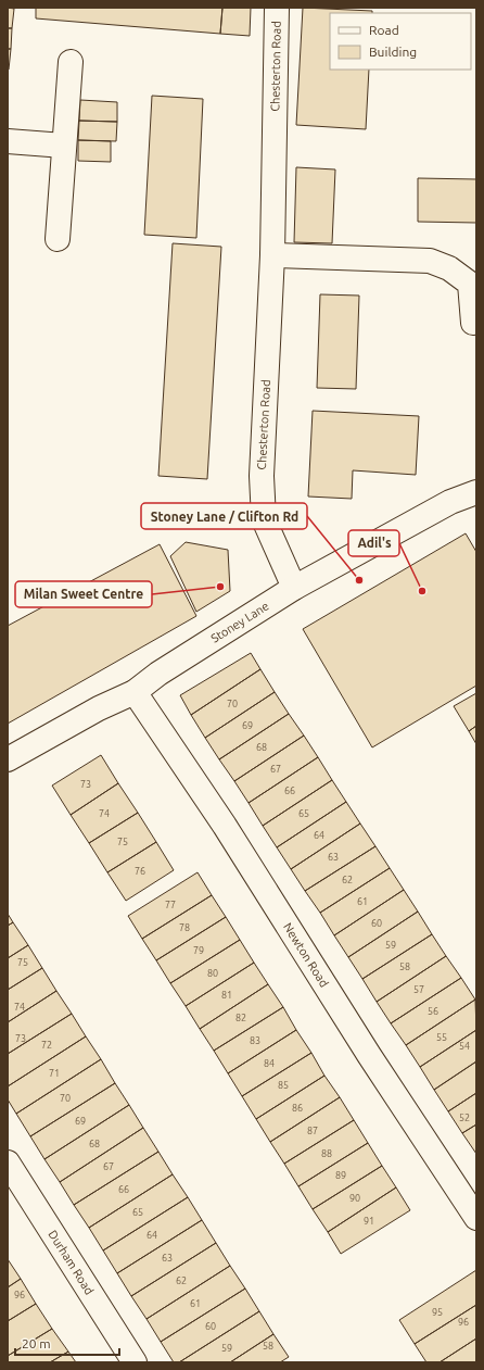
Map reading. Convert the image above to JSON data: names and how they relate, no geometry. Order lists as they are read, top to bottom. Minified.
{"streets":{"street":["Chesterton Road","Stoney Lane","Newton Road","Durham Road"]},"crossings":[["Chesterton Road","Stoney Lane"],["Stoney Lane","Newton Road"]],"places":["Stoney Lane / Clifton Rd","Milan Sweet Centre","Adil's"],"house_numbers":["70","69","68","67","73","66","74","65","64","75","63","76","62","61","77","60","78","59","79","75","58","80","57","81","74","56","82","55","73","83","72","54","84","71","85","70","86","52","69","87","68","88","67","89","66","90","65","91","64","63","62","96","61","95","96","60","58","59"],"legend":["Road","Building"],"scale_bar":"20 m"}
